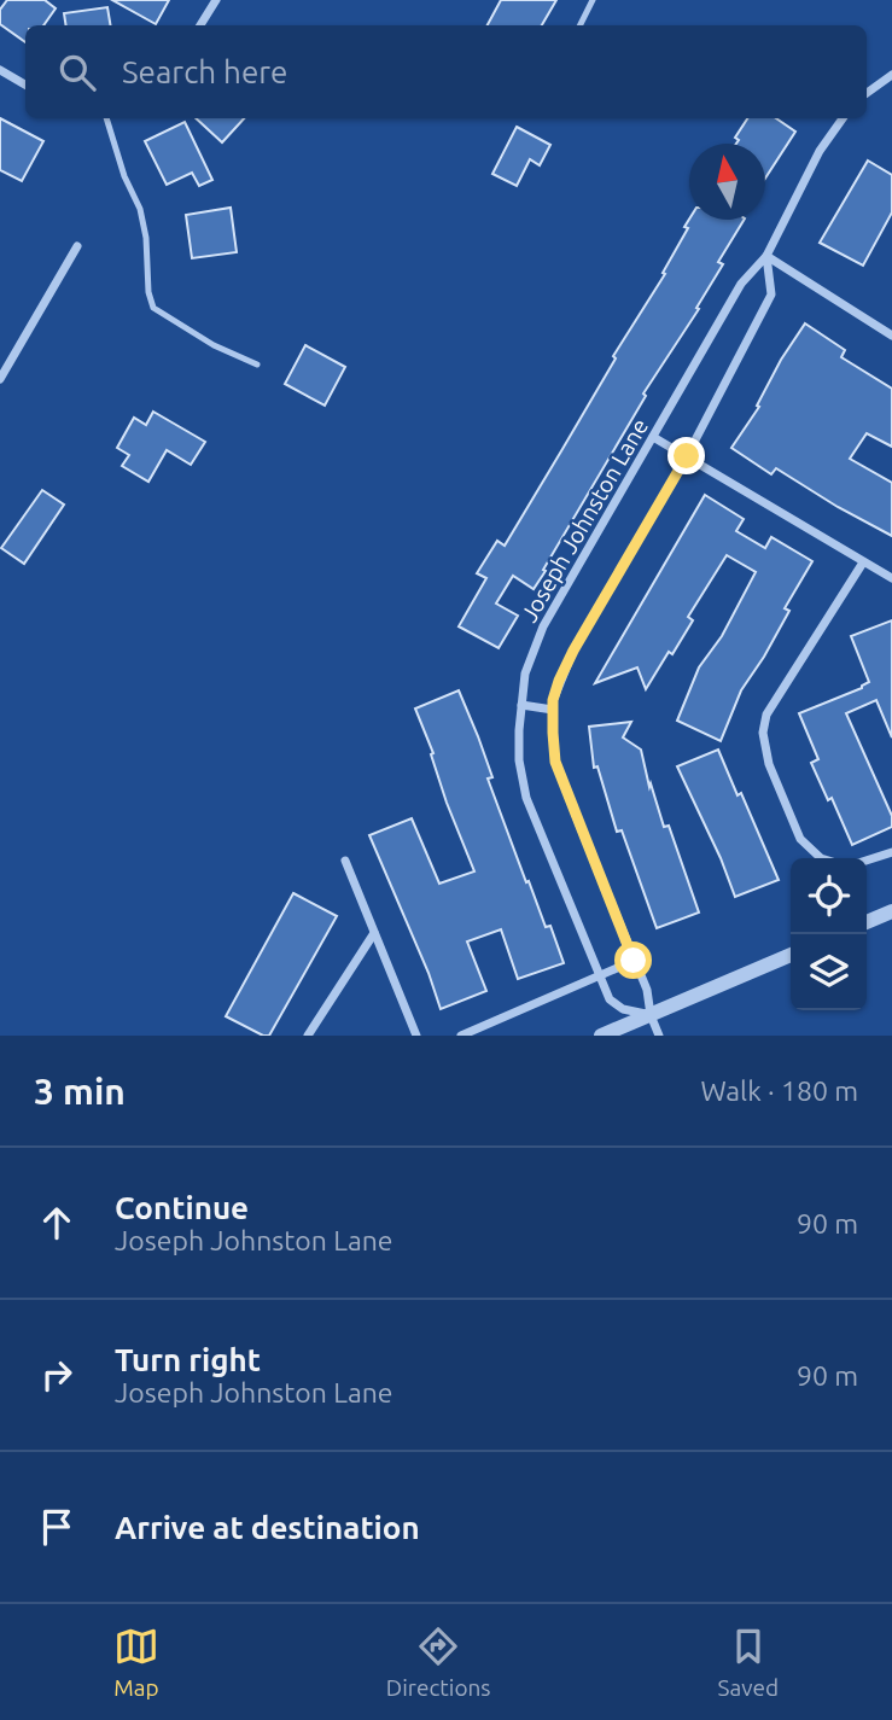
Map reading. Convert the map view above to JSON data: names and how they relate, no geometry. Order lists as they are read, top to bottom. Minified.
{"streets":{"street":["Joseph Johnston Lane"]},"north":"top","page":{"search":"Search here","heading":["3 min","Walk · 180 m"],"list":[["Continue","Joseph Johnston Lane","90 m"],["Turn right","Joseph Johnston Lane","90 m"],"Arrive at destination"],"nav":["Map","Directions","Saved"]}}
